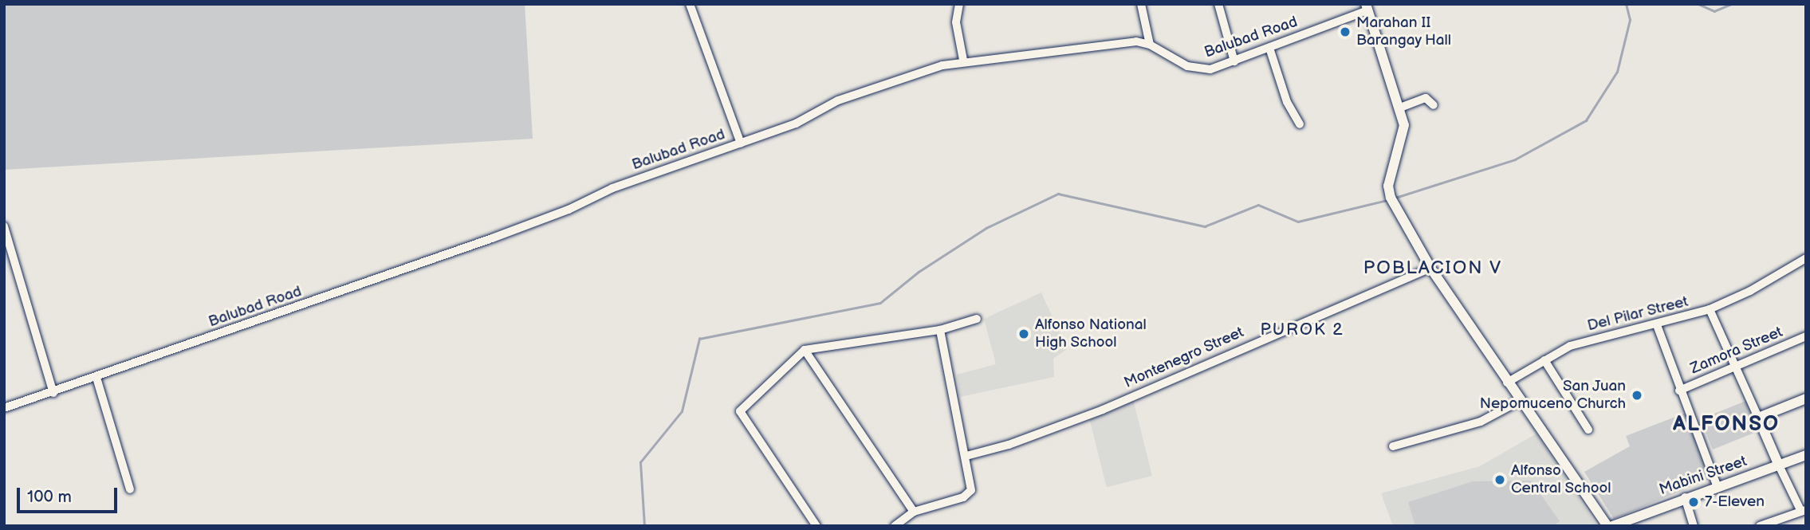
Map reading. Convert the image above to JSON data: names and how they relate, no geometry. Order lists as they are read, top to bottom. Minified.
{"streets":{"main road":["Mabini Street"],"street":["Balubad Road","Del Pilar Street","Zamora Street","Montenegro Street"]},"districts":["POBLACION V","PUROK 2","ALFONSO"],"places":["Marahan II Barangay Hall","Alfonso National High School","San Juan Nepomuceno Church","Alfonso Central School","7-Eleven"],"scale_bar":"100 m"}
